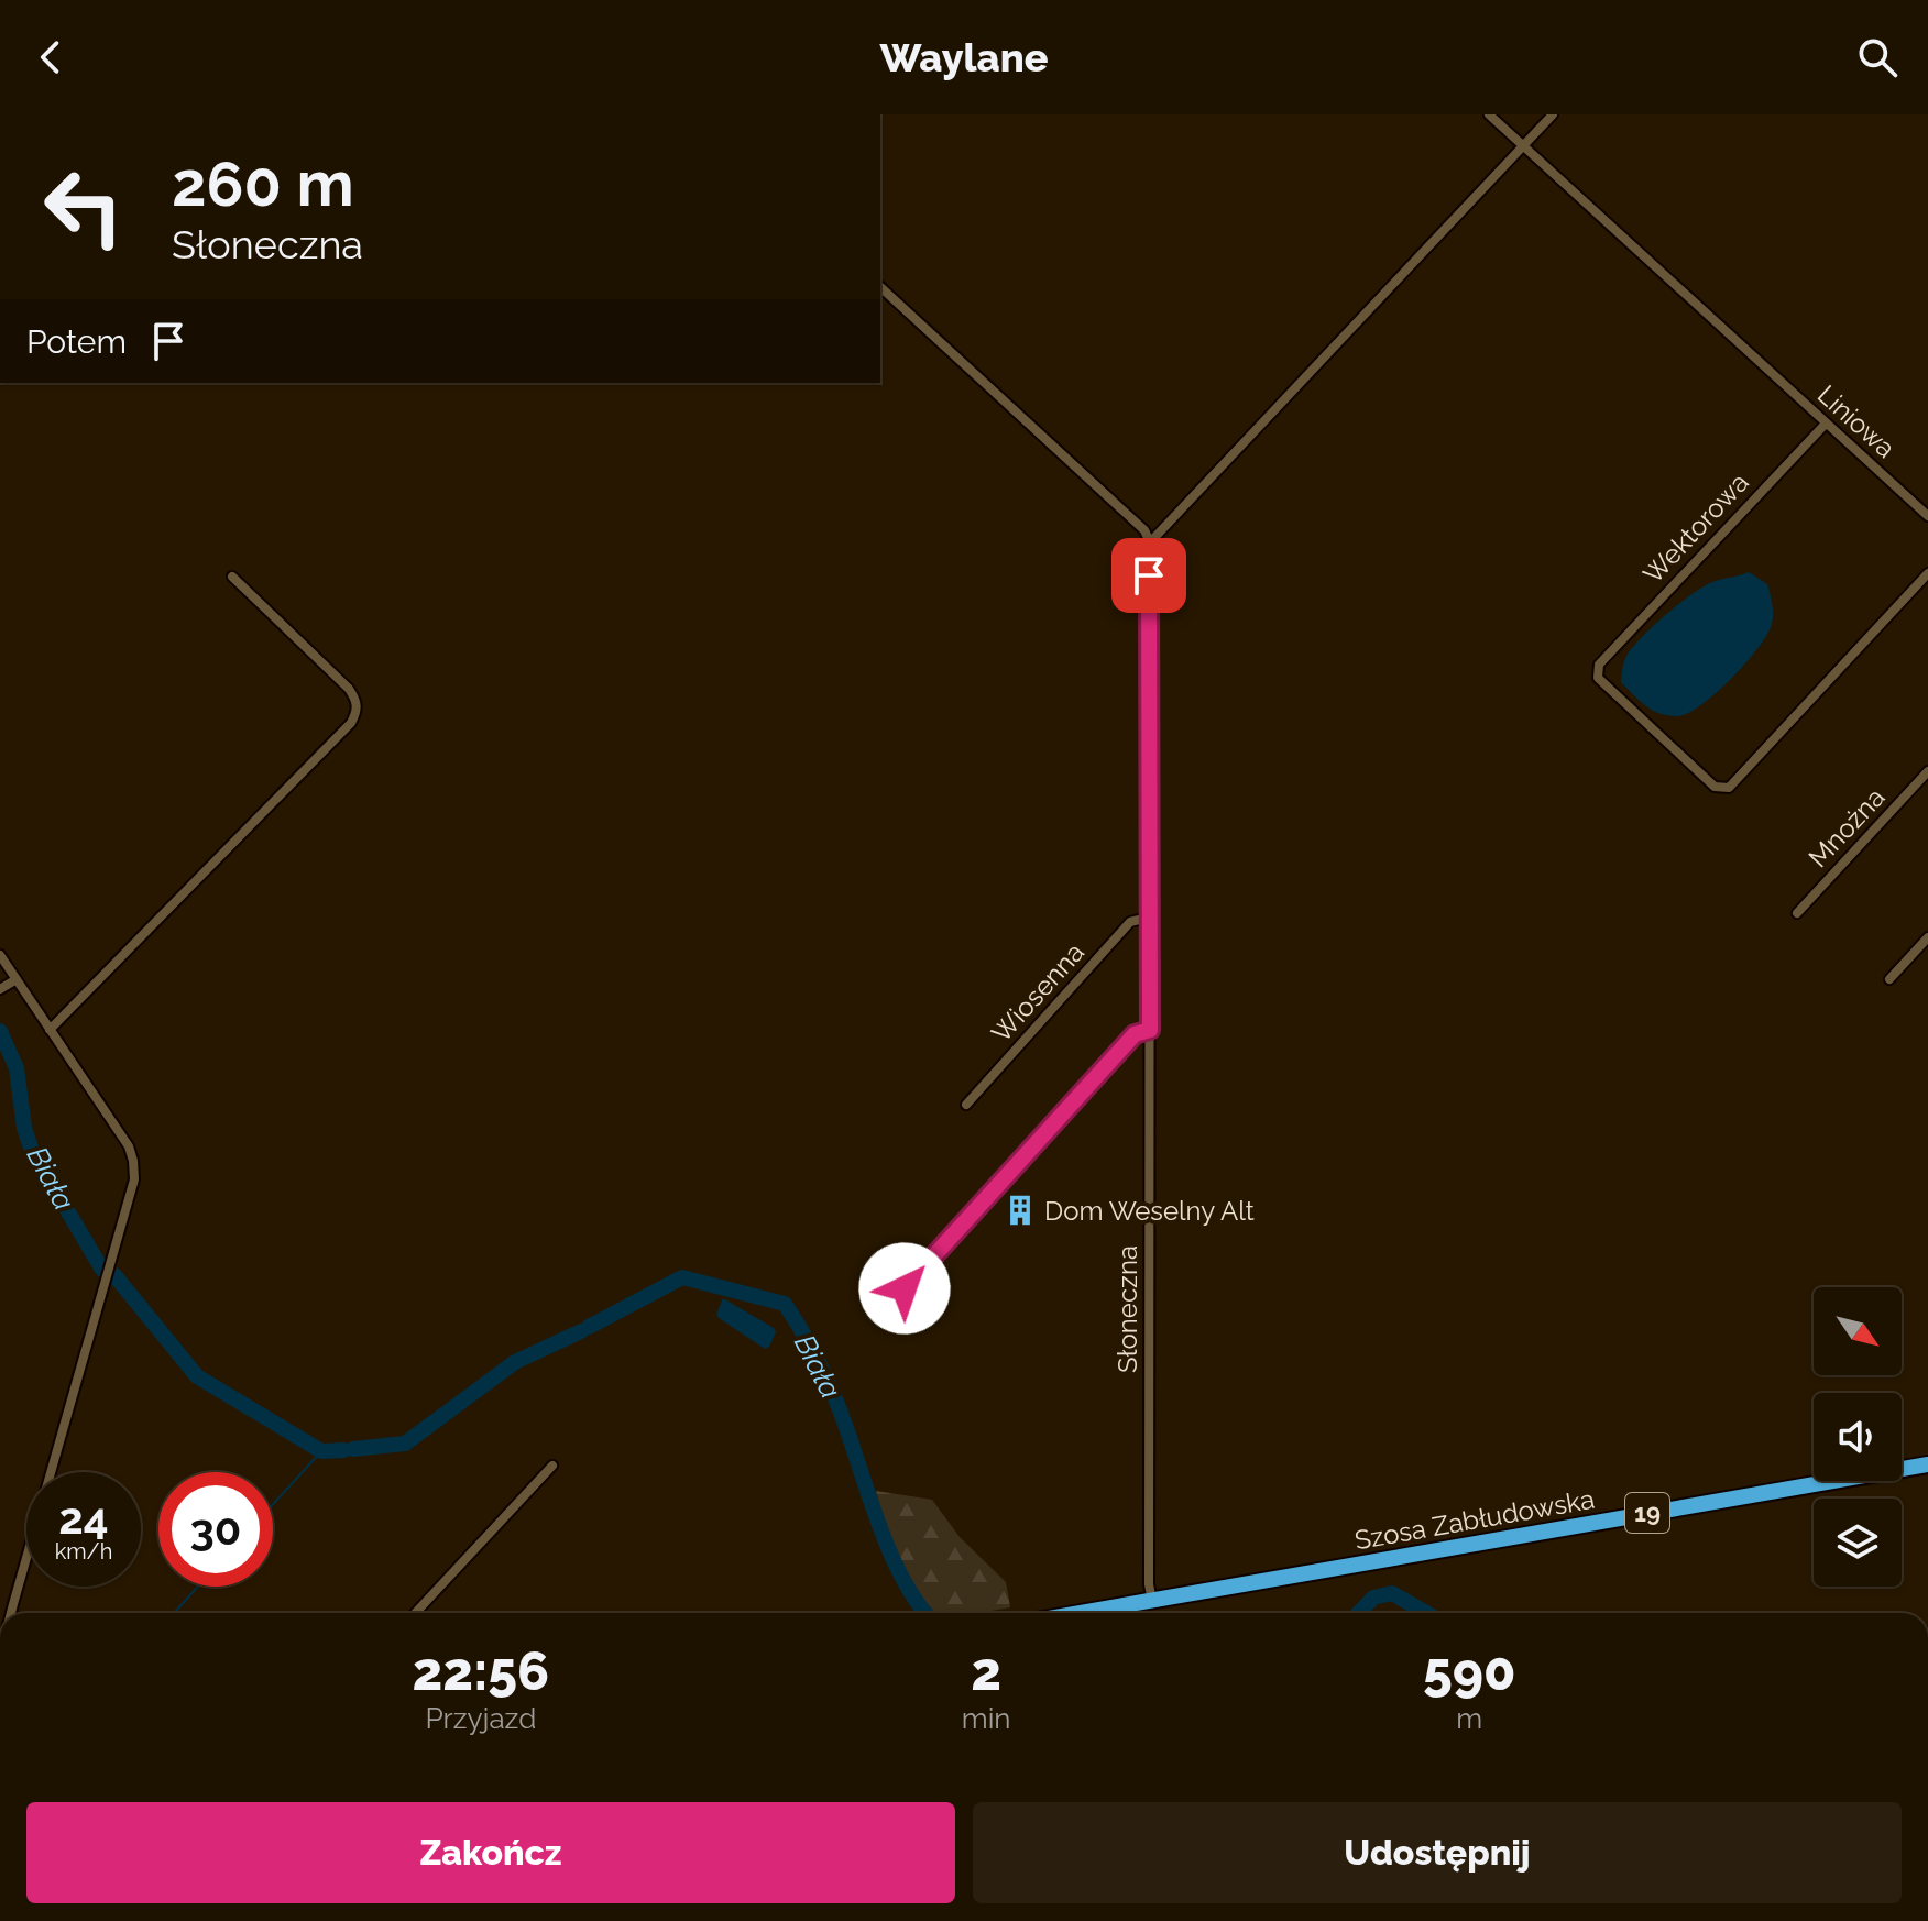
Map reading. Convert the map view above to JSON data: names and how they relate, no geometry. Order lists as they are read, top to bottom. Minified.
{"streets":{"highway":["19","Szosa Zabłudowska"],"street":["Liniowa","Wektorowa","Mnożna","Wiosenna","Słoneczna"]},"crossings":[["Liniowa","Wektorowa"],["Wiosenna","Słoneczna"],["Słoneczna","Szosa Zabłudowska"]],"water":["Biała"],"places":{"building":["Dom Weselny Alt"]},"north":"bottom right","page":{"header":"Waylane","turn":["260 m","Słoneczna"],"then":"Potem","speed":"24 km/h","limit":"30","eta":["22:56","Przyjazd","2","min","590","m"],"buttons":["Zakończ","Udostępnij"]}}
